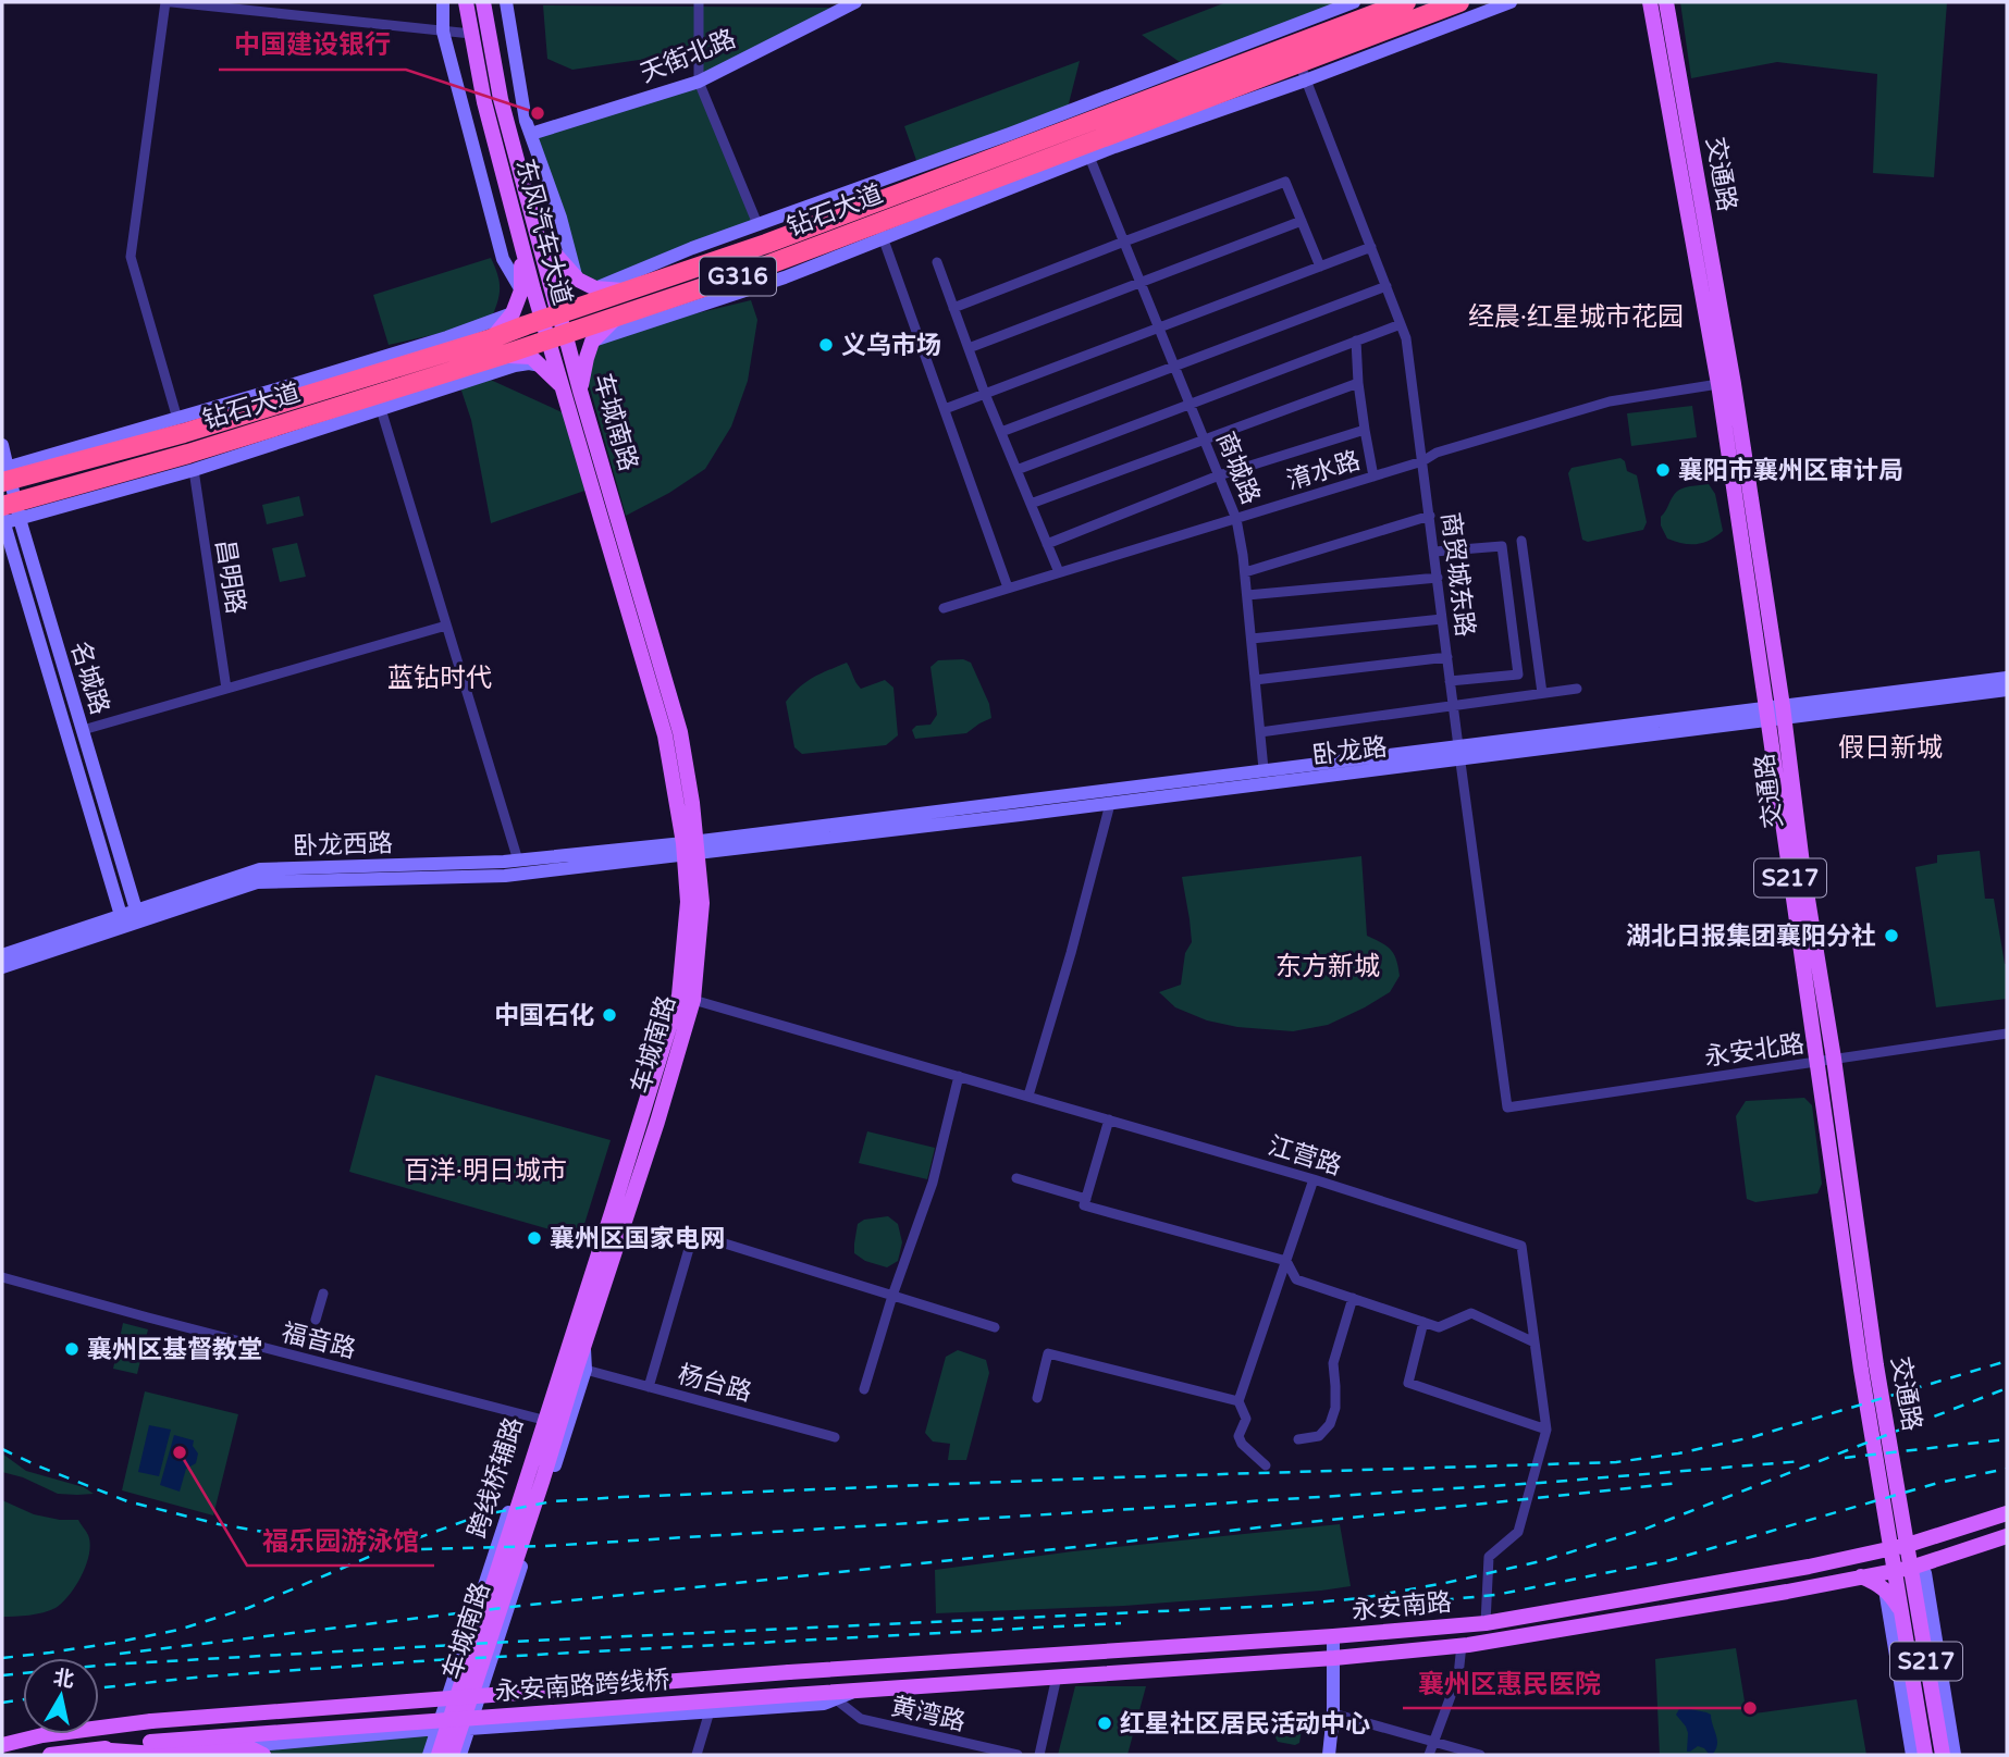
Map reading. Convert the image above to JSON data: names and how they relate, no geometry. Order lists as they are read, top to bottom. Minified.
{"streets":{"highway":["钻石大道","G316"],"main road":["交通路","东风汽车大道","车城南路","S217","永安南路","永安南路跨线桥"],"street":["天街北路","商城路","淯水路","商贸城东路","昌明路","名城路","卧龙路","卧龙西路","永安北路","江营路","福音路","杨台路","跨线桥辅路","黄湾路"]},"crossings":[["交通路","淯水路"],["交通路","卧龙路"],["交通路","永安北路"],["交通路","永安南路"],["钻石大道","东风汽车大道"],["钻石大道","车城南路"],["钻石大道","商城路"],["钻石大道","商贸城东路"],["钻石大道","昌明路"],["钻石大道","名城路"],["东风汽车大道","车城南路"],["车城南路","卧龙路"],["车城南路","卧龙西路"],["车城南路","江营路"],["车城南路","跨线桥辅路"],["商城路","淯水路"],["商城路","卧龙路"],["淯水路","商贸城东路"],["商贸城东路","卧龙路"],["商贸城东路","永安北路"],["名城路","卧龙西路"],["卧龙路","卧龙西路"],["江营路","永安南路"],["福音路","跨线桥辅路"],["永安南路","永安南路跨线桥"]],"districts":["经晨·红星城市花园","蓝钻时代","假日新城","东方新城","百洋·明日城市"],"places":["中国建设银行","义乌市场","襄阳市襄州区审计局","湖北日报集团襄阳分社","中国石化","襄州区国家电网","襄州区基督教堂","福乐园游泳馆","襄州区惠民医院","红星社区居民活动中心"],"north":"top"}
